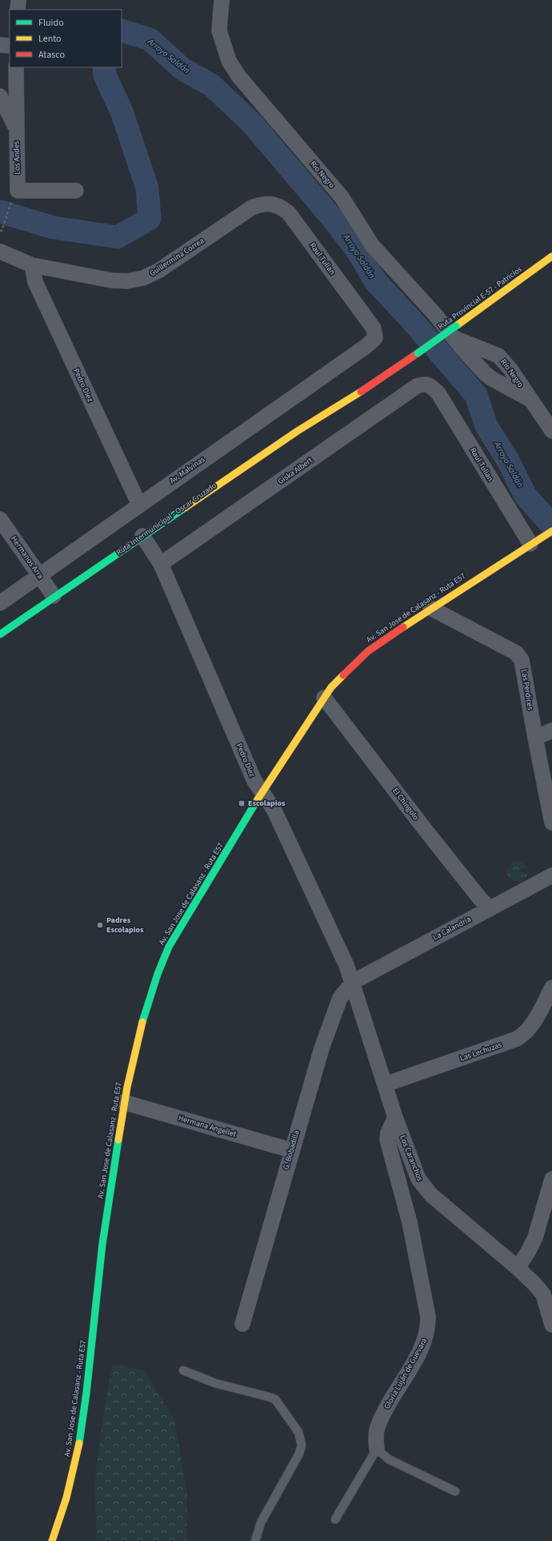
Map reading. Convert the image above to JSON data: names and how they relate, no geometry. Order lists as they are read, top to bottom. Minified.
{"streets":{"street":["Los Andes","Río Negro","Guillermina Correa","Raul Tulian","Ruta Provincial E-57 - Patricios","Pedro Diez","Av. Malvinas","Giska Albert","Ruta Intermunicipal - Oscar Cruzado","Hermanos Arra","Av. San Jose de Calasanz - Ruta E57","Las Perdices","El Chingolo","La Calandria","Las Lechuzas","Hermana Angellet","G. Bobadilla","Los Caranchos","Gloria Luján de Guevara"]},"crossings":[["Río Negro","Ruta Provincial E-57 - Patricios"],["Guillermina Correa","Raul Tulian"],["Guillermina Correa","Pedro Diez"],["Raul Tulian","Av. Malvinas"],["Raul Tulian","Giska Albert"],["Raul Tulian","Av. San Jose de Calasanz - Ruta E57"],["Ruta Provincial E-57 - Patricios","Ruta Intermunicipal - Oscar Cruzado"],["Pedro Diez","Av. Malvinas"],["Pedro Diez","Giska Albert"],["Pedro Diez","Ruta Intermunicipal - Oscar Cruzado"],["Pedro Diez","Av. San Jose de Calasanz - Ruta E57"],["Pedro Diez","La Calandria"],["Pedro Diez","G. Bobadilla"],["Pedro Diez","Los Caranchos"],["Av. Malvinas","Hermanos Arra"],["Ruta Intermunicipal - Oscar Cruzado","Hermanos Arra"],["Av. San Jose de Calasanz - Ruta E57","Las Perdices"],["Av. San Jose de Calasanz - Ruta E57","El Chingolo"],["Av. San Jose de Calasanz - Ruta E57","Hermana Angellet"],["El Chingolo","La Calandria"],["La Calandria","G. Bobadilla"],["La Calandria","Los Caranchos"],["Las Lechuzas","Los Caranchos"],["Hermana Angellet","G. Bobadilla"],["G. Bobadilla","Los Caranchos"],["Los Caranchos","Gloria Luján de Guevara"]],"water":["Arroyo Saldán"],"places":{"transit":["Escolapios"],"other":["Padres Escolapios"]},"legend":["Fluido","Lento","Atasco"]}
